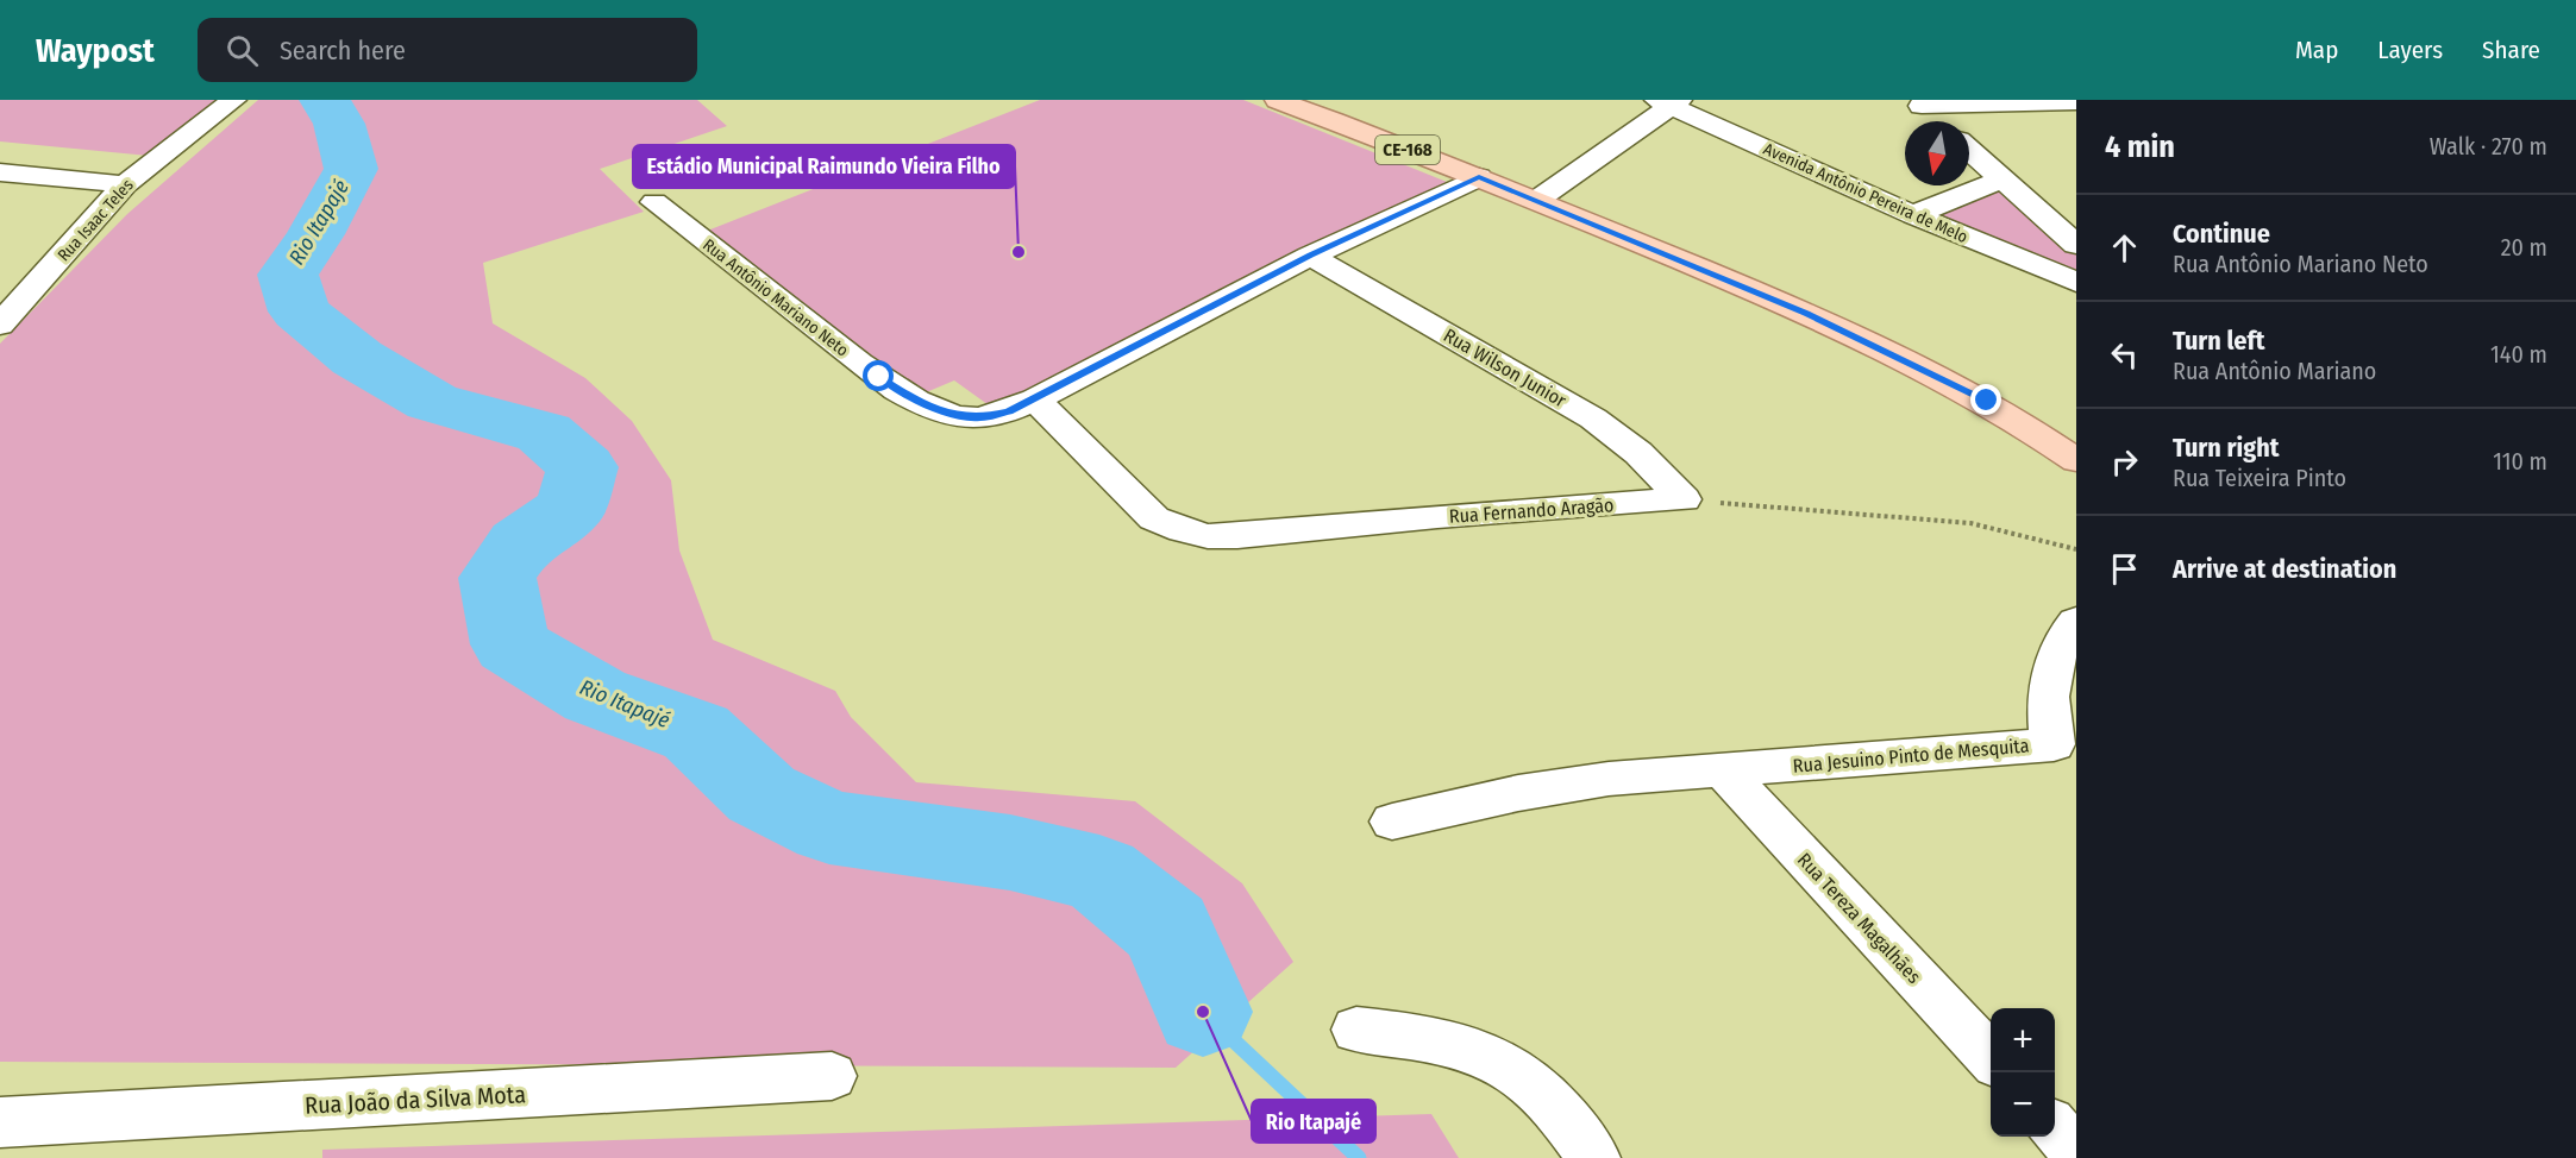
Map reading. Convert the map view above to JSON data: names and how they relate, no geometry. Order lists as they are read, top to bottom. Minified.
{"streets":{"main road":["CE-168"],"street":["Avenida Antônio Pereira de Melo","Rua Isaac Teles","Rua Antônio Mariano Neto","Rua Wilson Junior","Rua Fernando Aragão","Rua Jesuino Pinto de Mesquita","Rua Tereza Magalhães","Rua João da Silva Mota"]},"crossings":[["Rua Antônio Mariano Neto","Rua Fernando Aragão"],["Rua Wilson Junior","Rua Fernando Aragão"],["Rua Jesuino Pinto de Mesquita","Rua Tereza Magalhães"]],"water":["Rio Itapajé"],"places":["Estádio Municipal Raimundo Vieira Filho","Rio Itapajé"],"north":"bottom","page":{"header":"Waypost","search":"Search here","nav":["Map","Layers","Share"],"heading":["4 min","Walk · 270 m"],"list":[["Continue","Rua Antônio Mariano Neto","20 m"],["Turn left","Rua Antônio Mariano","140 m"],["Turn right","Rua Teixeira Pinto","110 m"],"Arrive at destination"],"map_buttons":["+","−"]}}
